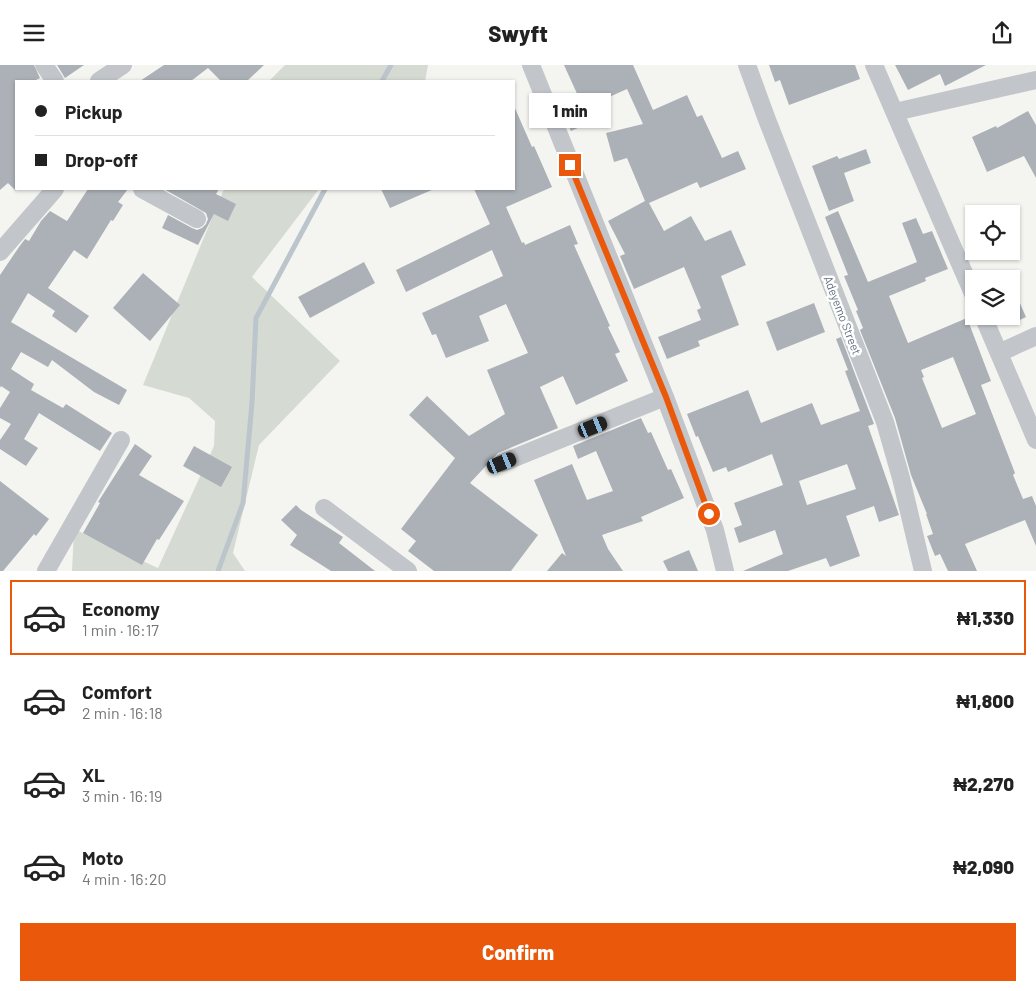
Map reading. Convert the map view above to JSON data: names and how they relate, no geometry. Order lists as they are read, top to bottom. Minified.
{"streets":{"street":["Adeyemo Street"]},"page":{"header":"Swyft","banner":["Pickup","Drop-off"],"bubble":"1 min","list":[{"name":"Economy","note":"1 min · 16:17","value":"₦1,330"},{"name":"Comfort","note":"2 min · 16:18","value":"₦1,800"},{"name":"XL","note":"3 min · 16:19","value":"₦2,270"},{"name":"Moto","note":"4 min · 16:20","value":"₦2,090"}],"buttons":"Confirm"}}
